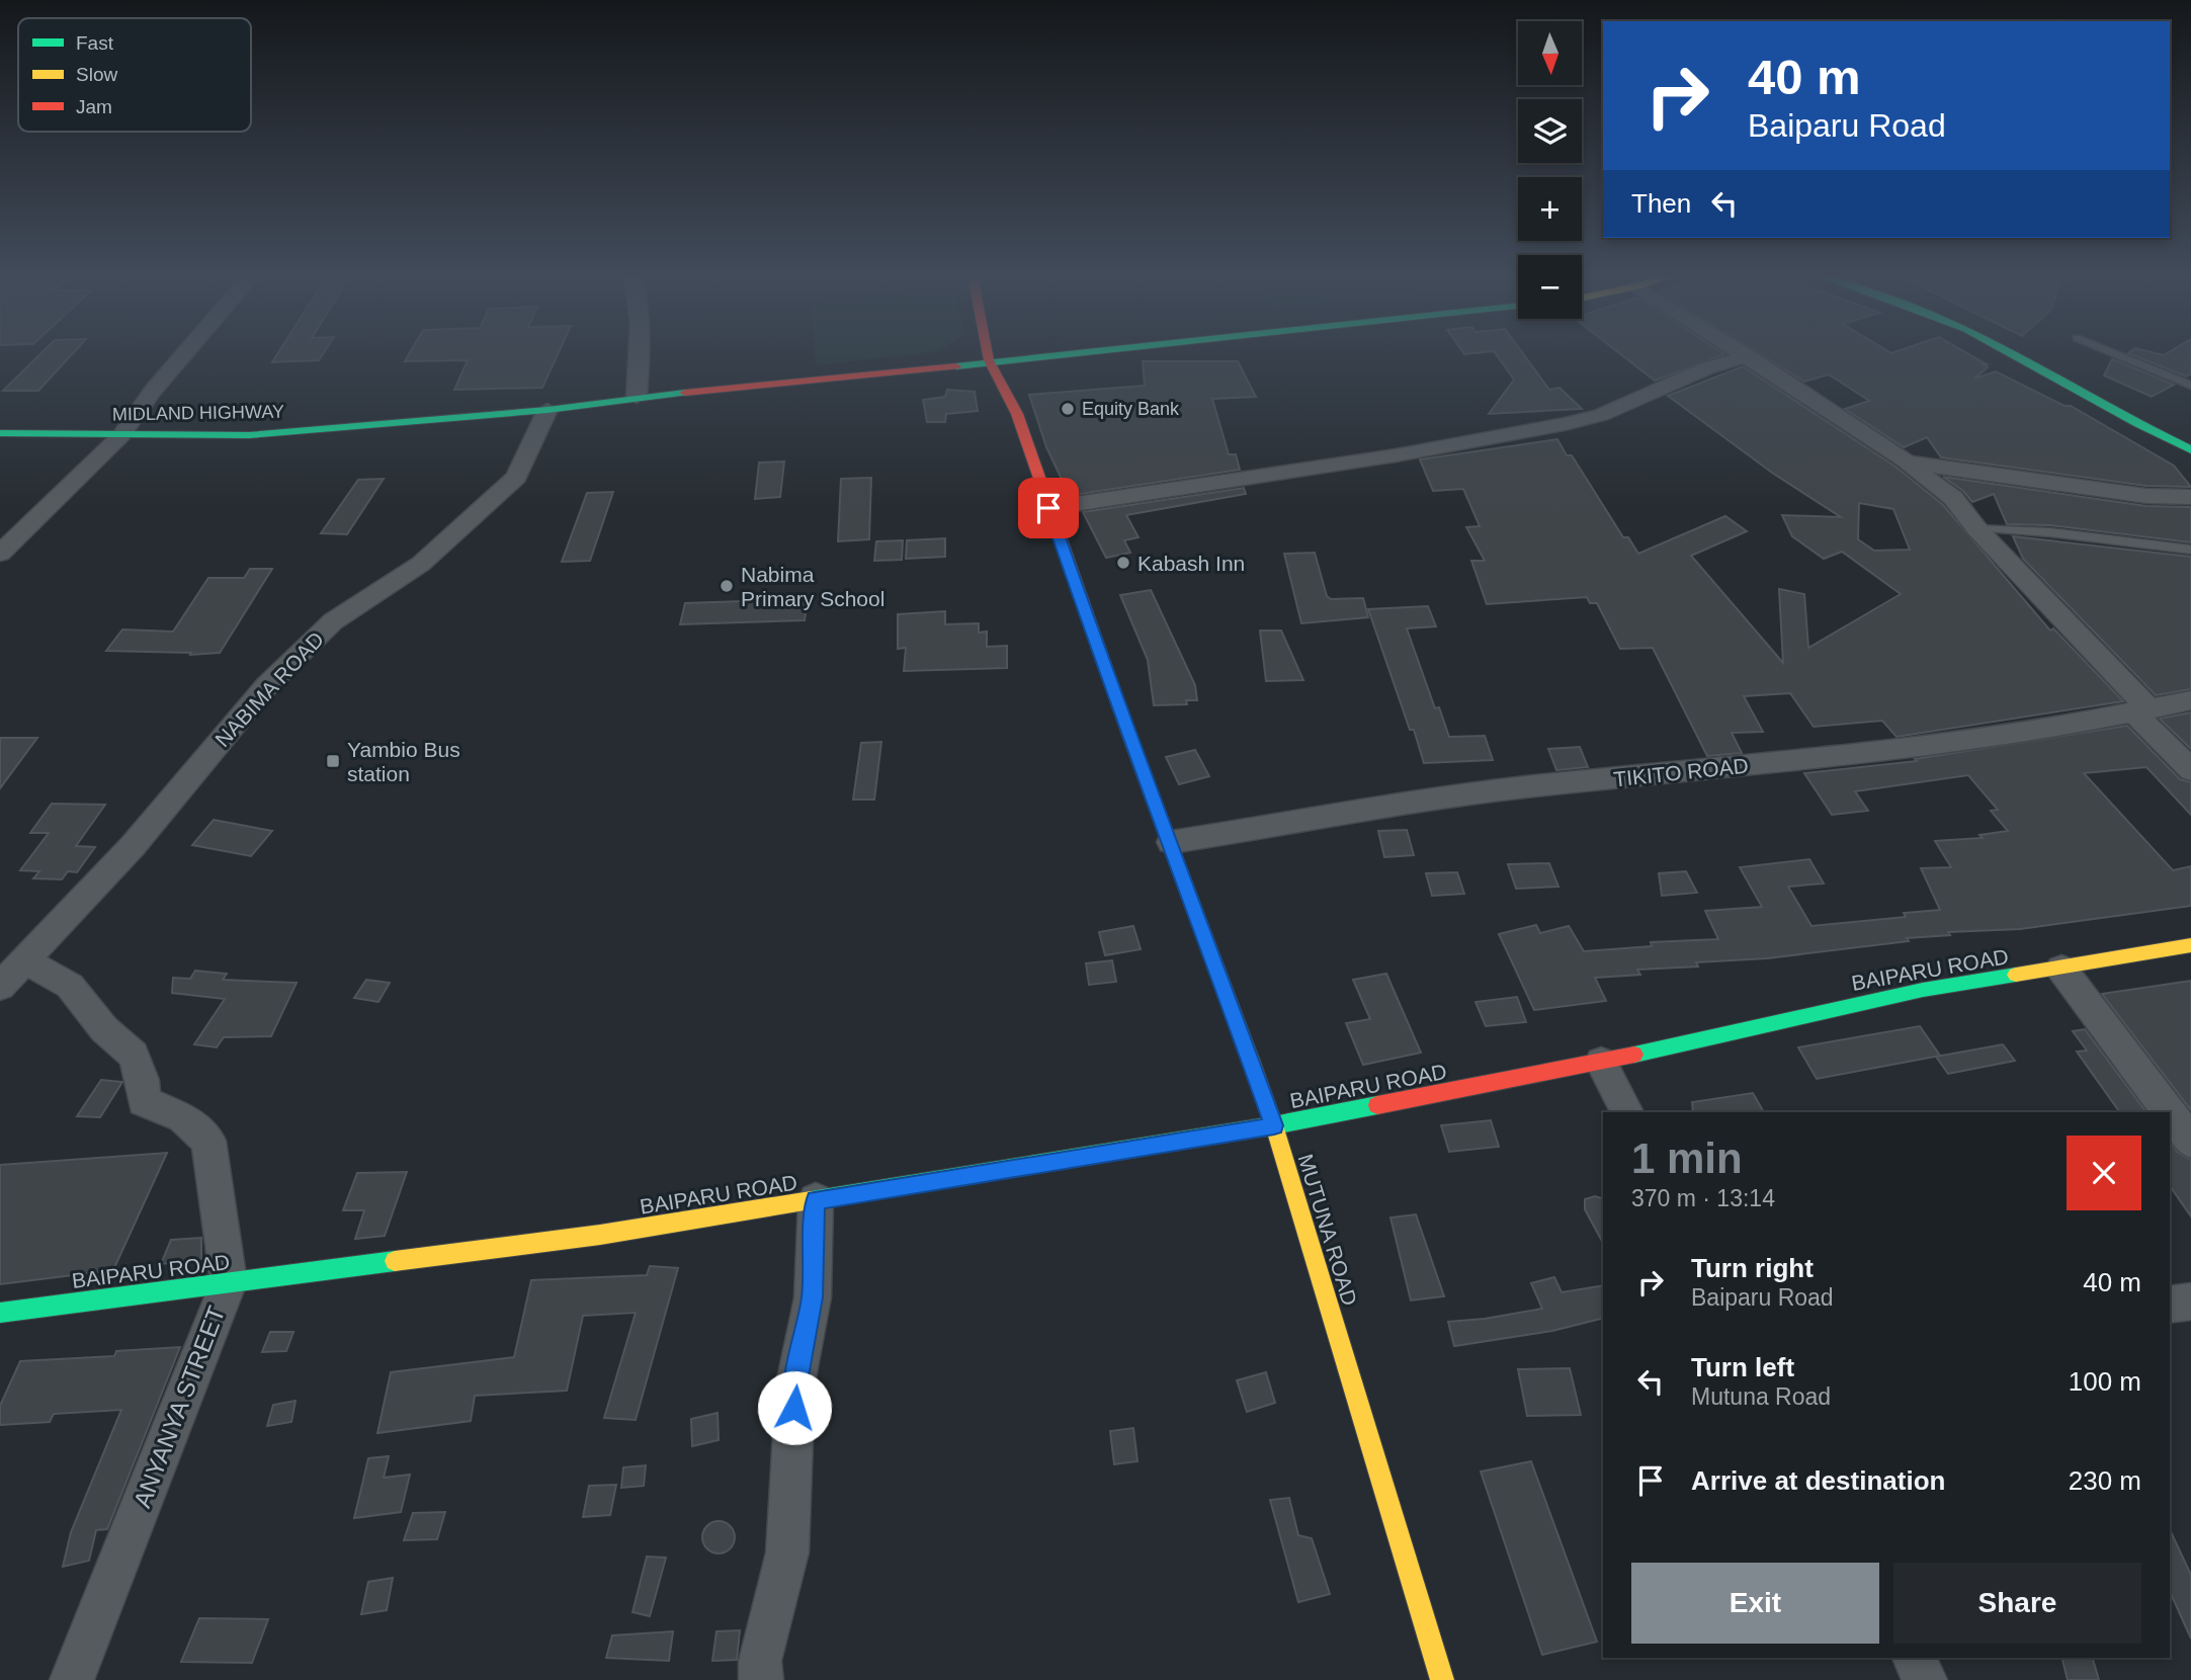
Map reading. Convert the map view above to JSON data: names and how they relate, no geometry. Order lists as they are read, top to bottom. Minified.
{"streets":{"street":["MIDLAND HIGHWAY","NABIMA ROAD","TIKITO ROAD","BAIPARU ROAD","MUTUNA ROAD","ANYANYA STREET"]},"crossings":[["MIDLAND HIGHWAY","NABIMA ROAD"],["MIDLAND HIGHWAY","MUTUNA ROAD"],["NABIMA ROAD","ANYANYA STREET"],["TIKITO ROAD","MUTUNA ROAD"],["BAIPARU ROAD","MUTUNA ROAD"],["BAIPARU ROAD","ANYANYA STREET"]],"places":{"other":["Equity Bank","Kabash Inn","Nabima Primary School"],"transit":["Yambio Bus station"]},"legend":["Fast","Slow","Jam"],"north":"bottom","page":{"map_buttons":["+","−"],"turn":["40 m","Baiparu Road"],"then":"Then","heading":["1 min","370 m · 13:14"],"list":[{"name":"Turn right","note":"Baiparu Road","value":"40 m"},{"name":"Turn left","note":"Mutuna Road","value":"100 m"},{"name":"Arrive at destination","value":"230 m"}],"buttons":["Exit","Share"]}}
